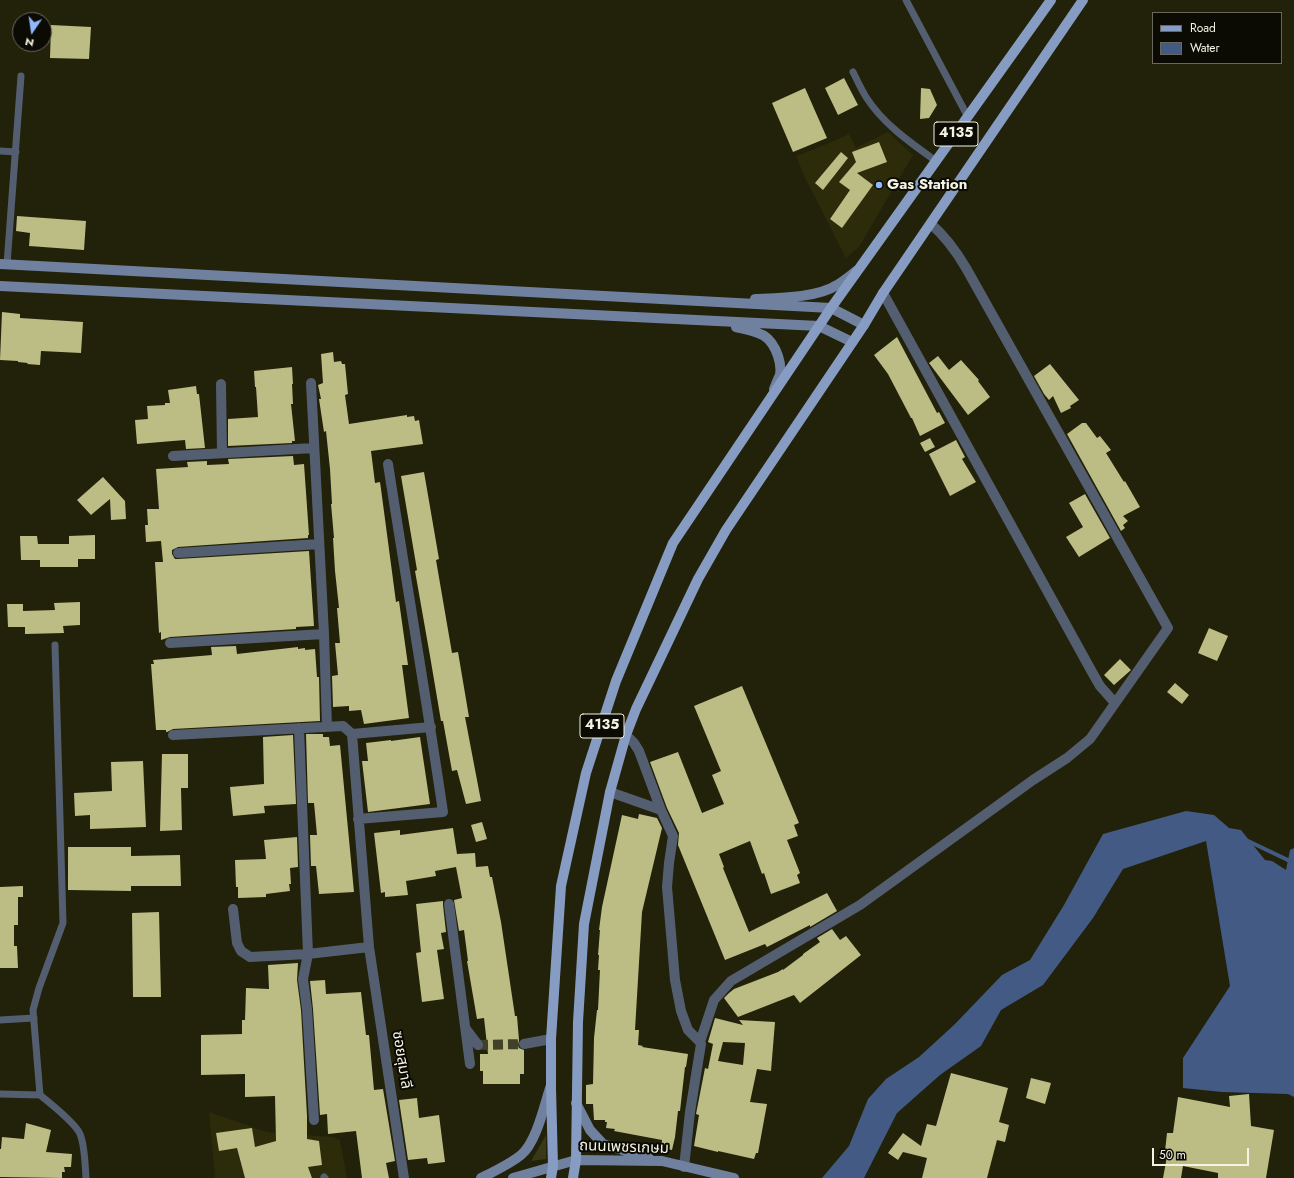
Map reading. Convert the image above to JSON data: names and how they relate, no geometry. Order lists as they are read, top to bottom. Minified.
{"streets":{"main road":["4135","ถนนเพชรเกษม"],"street":["ซอยสุมาลี"]},"crossings":[["4135","ถนนเพชรเกษม"]],"places":["Gas Station"],"legend":["Road","Water"],"scale_bar":"50 m","north":"bottom"}
